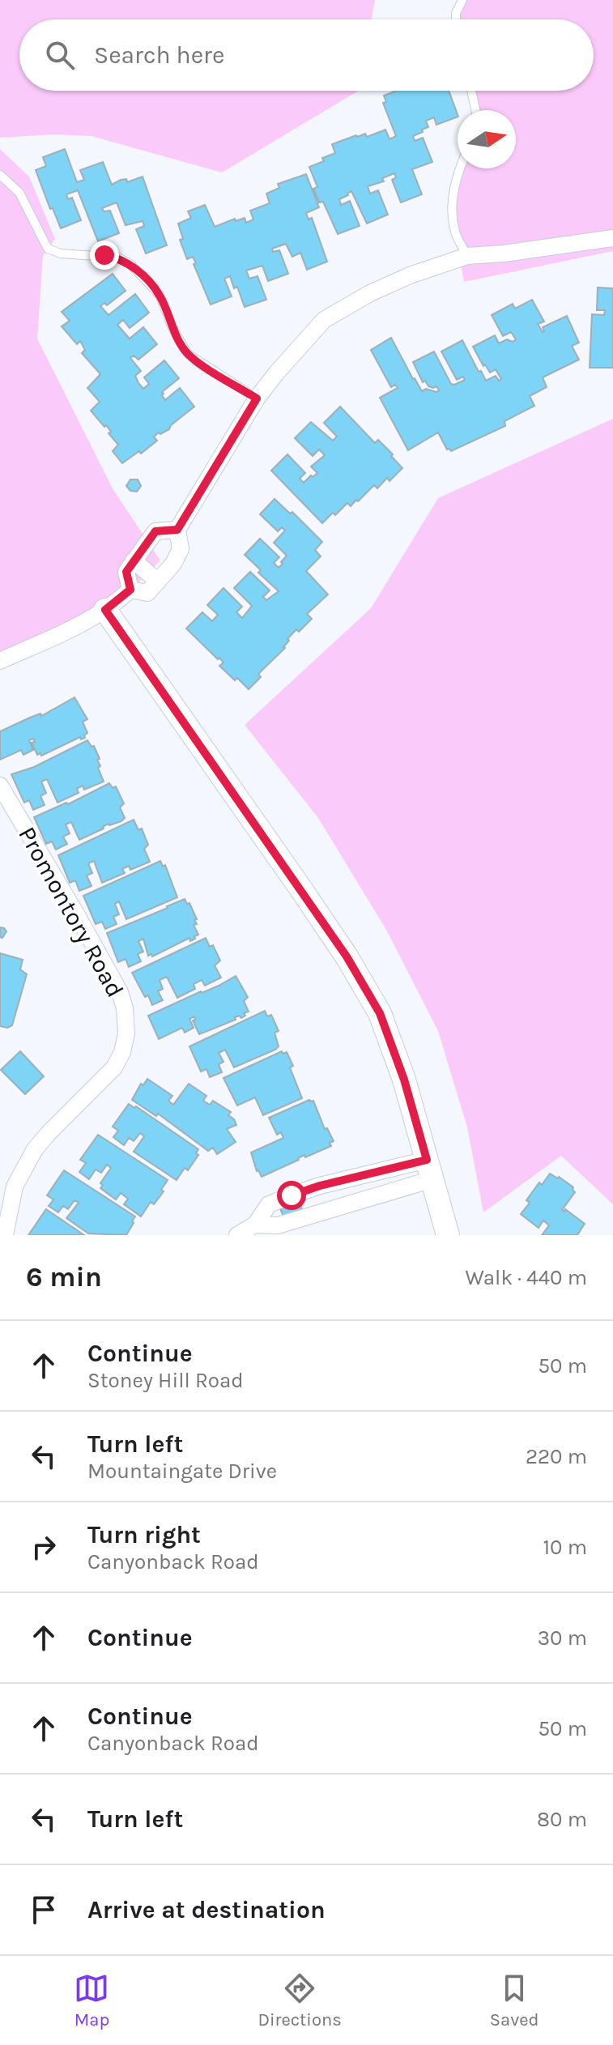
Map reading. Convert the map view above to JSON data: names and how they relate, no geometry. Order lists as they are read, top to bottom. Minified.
{"streets":{"street":["Promontory Road"]},"north":"right","page":{"search":"Search here","heading":["6 min","Walk · 440 m"],"list":[["Continue","Stoney Hill Road","50 m"],["Turn left","Mountaingate Drive","220 m"],["Turn right","Canyonback Road","10 m"],["Continue","30 m"],["Continue","Canyonback Road","50 m"],["Turn left","80 m"],"Arrive at destination"],"nav":["Map","Directions","Saved"]}}
